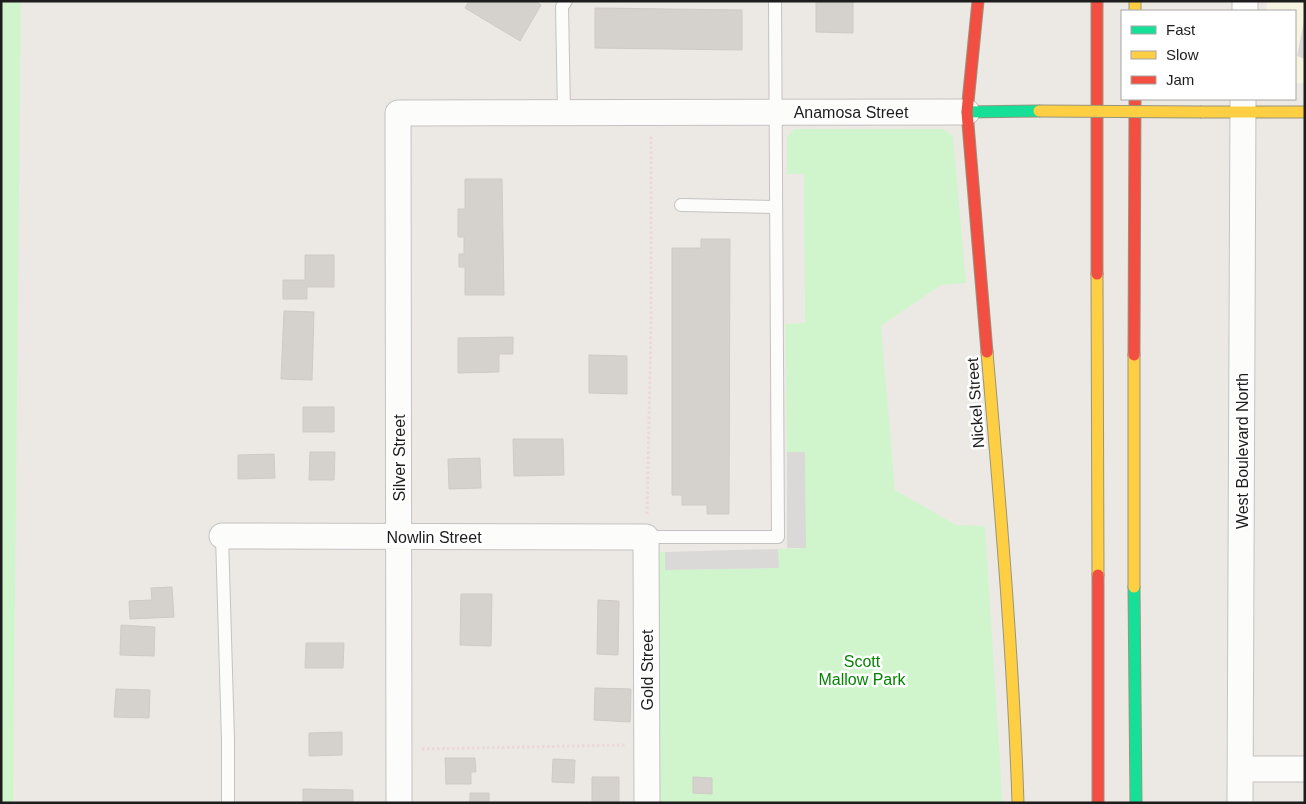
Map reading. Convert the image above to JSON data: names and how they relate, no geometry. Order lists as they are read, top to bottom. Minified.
{"streets":{"main road":["Anamosa Street","Nickel Street"],"street":["West Boulevard North","Silver Street","Nowlin Street","Gold Street"]},"crossings":[["Anamosa Street","Nickel Street"],["Anamosa Street","West Boulevard North"],["Anamosa Street","Silver Street"],["Silver Street","Nowlin Street"],["Nowlin Street","Gold Street"]],"parks":["Scott Mallow Park"],"legend":["Fast","Slow","Jam"]}
